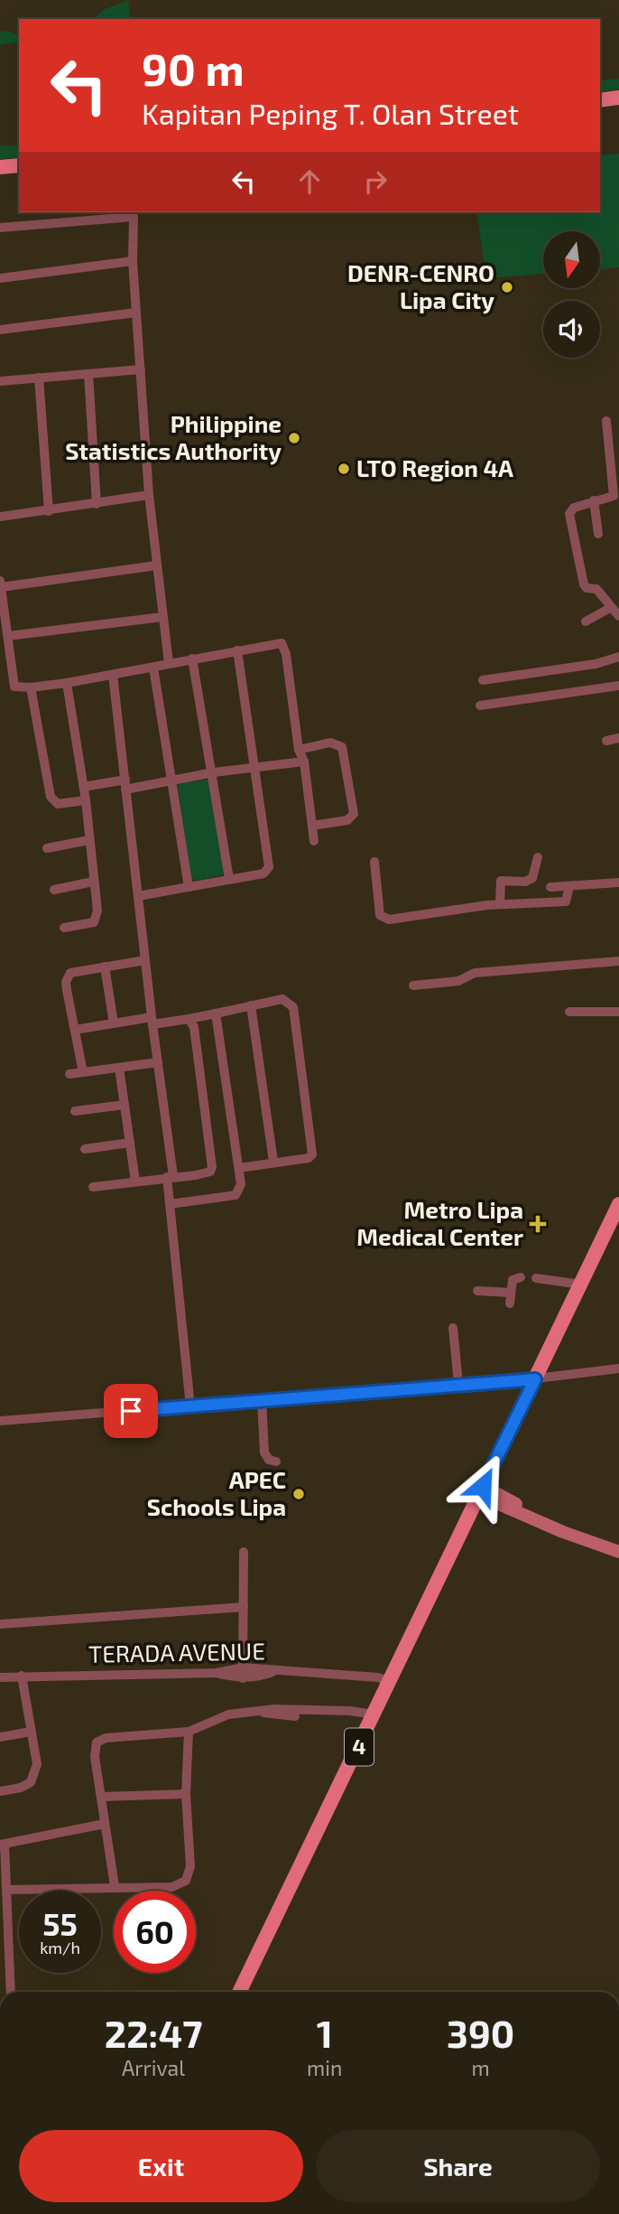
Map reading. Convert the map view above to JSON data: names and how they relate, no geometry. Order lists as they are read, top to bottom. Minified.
{"streets":{"main road":["4"],"street":["TERADA AVENUE"]},"crossings":[["TERADA AVENUE","4"]],"places":{"other":["DENR-CENRO Lipa City","Philippine Statistics Authority","LTO Region 4A","APEC Schools Lipa"],"health":["Metro Lipa Medical Center"]},"north":"bottom","page":{"turn":["90 m","Kapitan Peping T. Olan Street"],"speed":"55 km/h","limit":"60","eta":["22:47","Arrival","1","min","390","m"],"buttons":["Exit","Share"]}}
